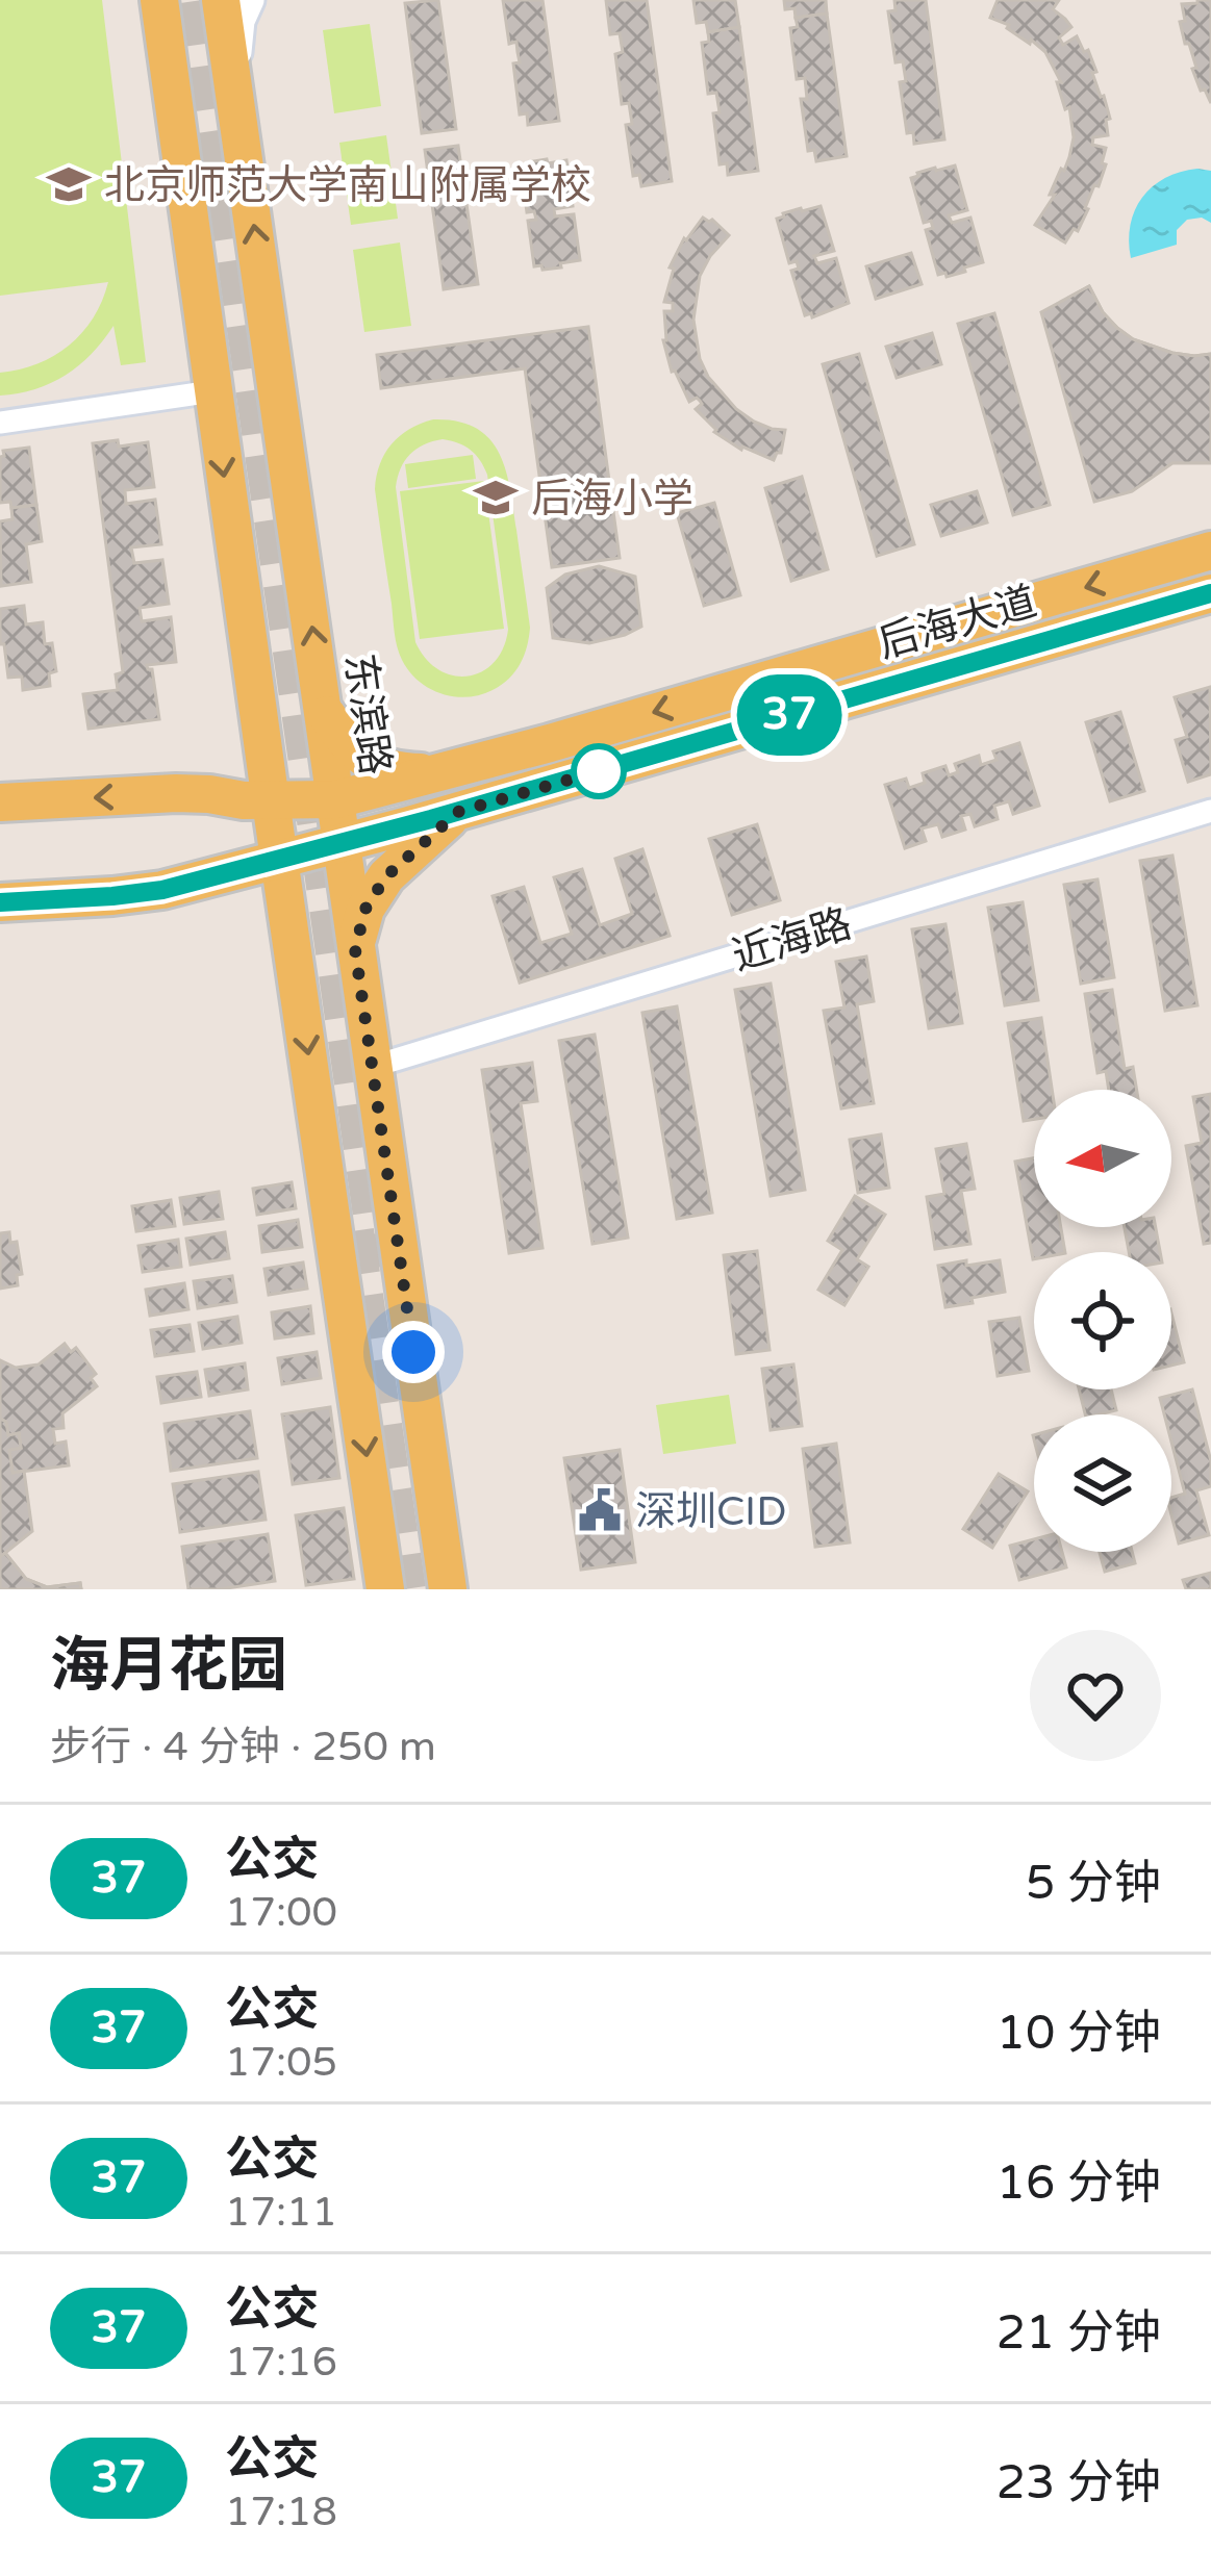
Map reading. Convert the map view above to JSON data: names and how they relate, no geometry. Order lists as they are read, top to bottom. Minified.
{"streets":{"main road":["后海大道","东滨路"],"street":["近海路"]},"crossings":[["后海大道","东滨路"],["东滨路","近海路"]],"places":{"school or university":["北京师范大学南山附属学校","后海小学"],"public building":["深圳CID"]},"lines":["bus line 37"],"north":"left","page":{"on_map":"37","heading":["海月花园","步行 · 4 分钟 · 250 m"],"list":[{"mark":"37","name":"公交","note":"17:00","value":"5 分钟"},{"mark":"37","name":"公交","note":"17:05","value":"10 分钟"},{"mark":"37","name":"公交","note":"17:11","value":"16 分钟"},{"mark":"37","name":"公交","note":"17:16","value":"21 分钟"},{"mark":"37","name":"公交","note":"17:18","value":"23 分钟"}]}}
